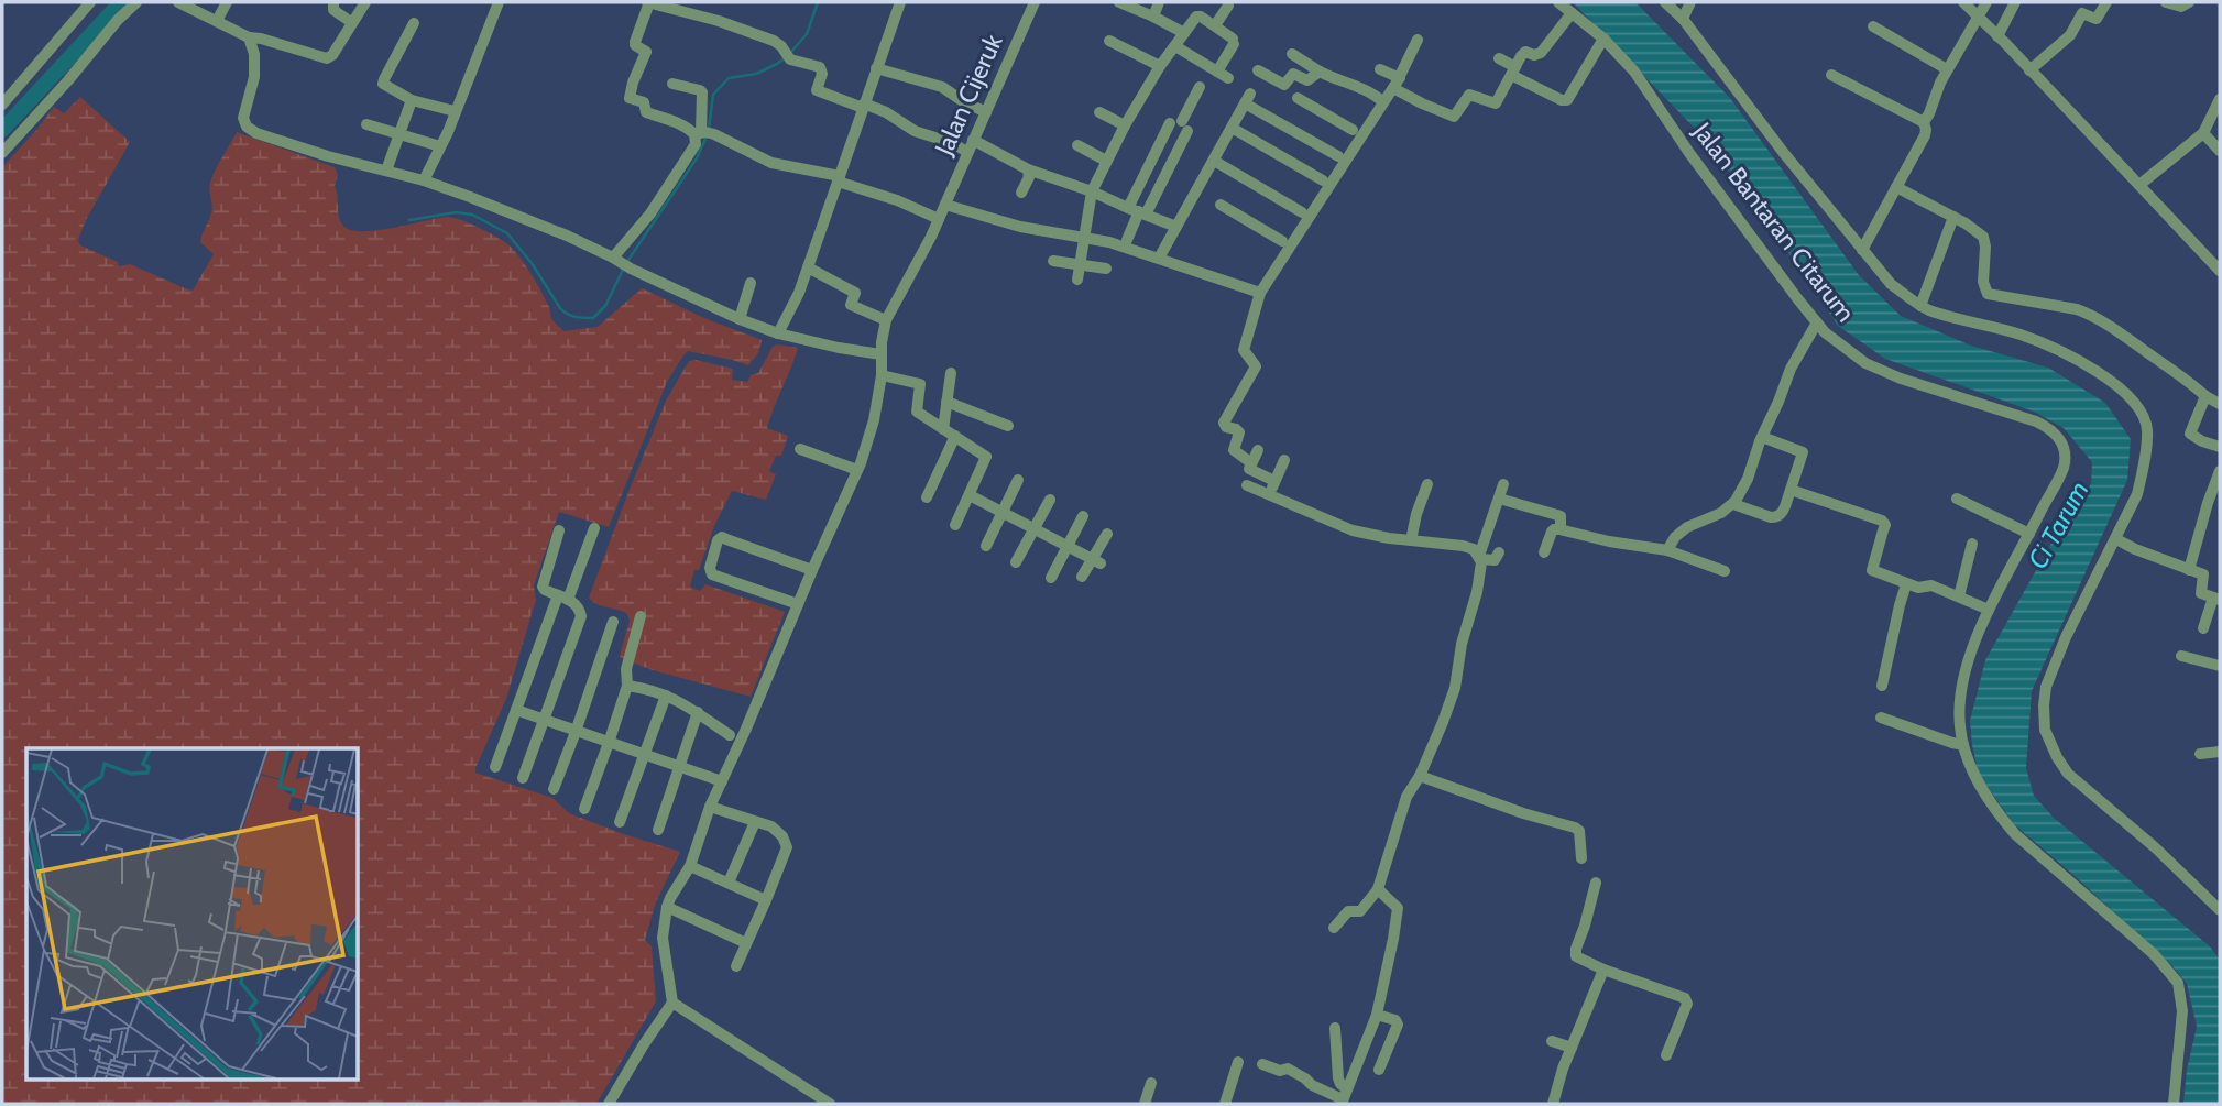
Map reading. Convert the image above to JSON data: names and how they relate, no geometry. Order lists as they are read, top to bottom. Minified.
{"streets":{"street":["Jalan Cijeruk","Jalan Bantaran Citarum"]},"water":["Ci Tarum"]}
